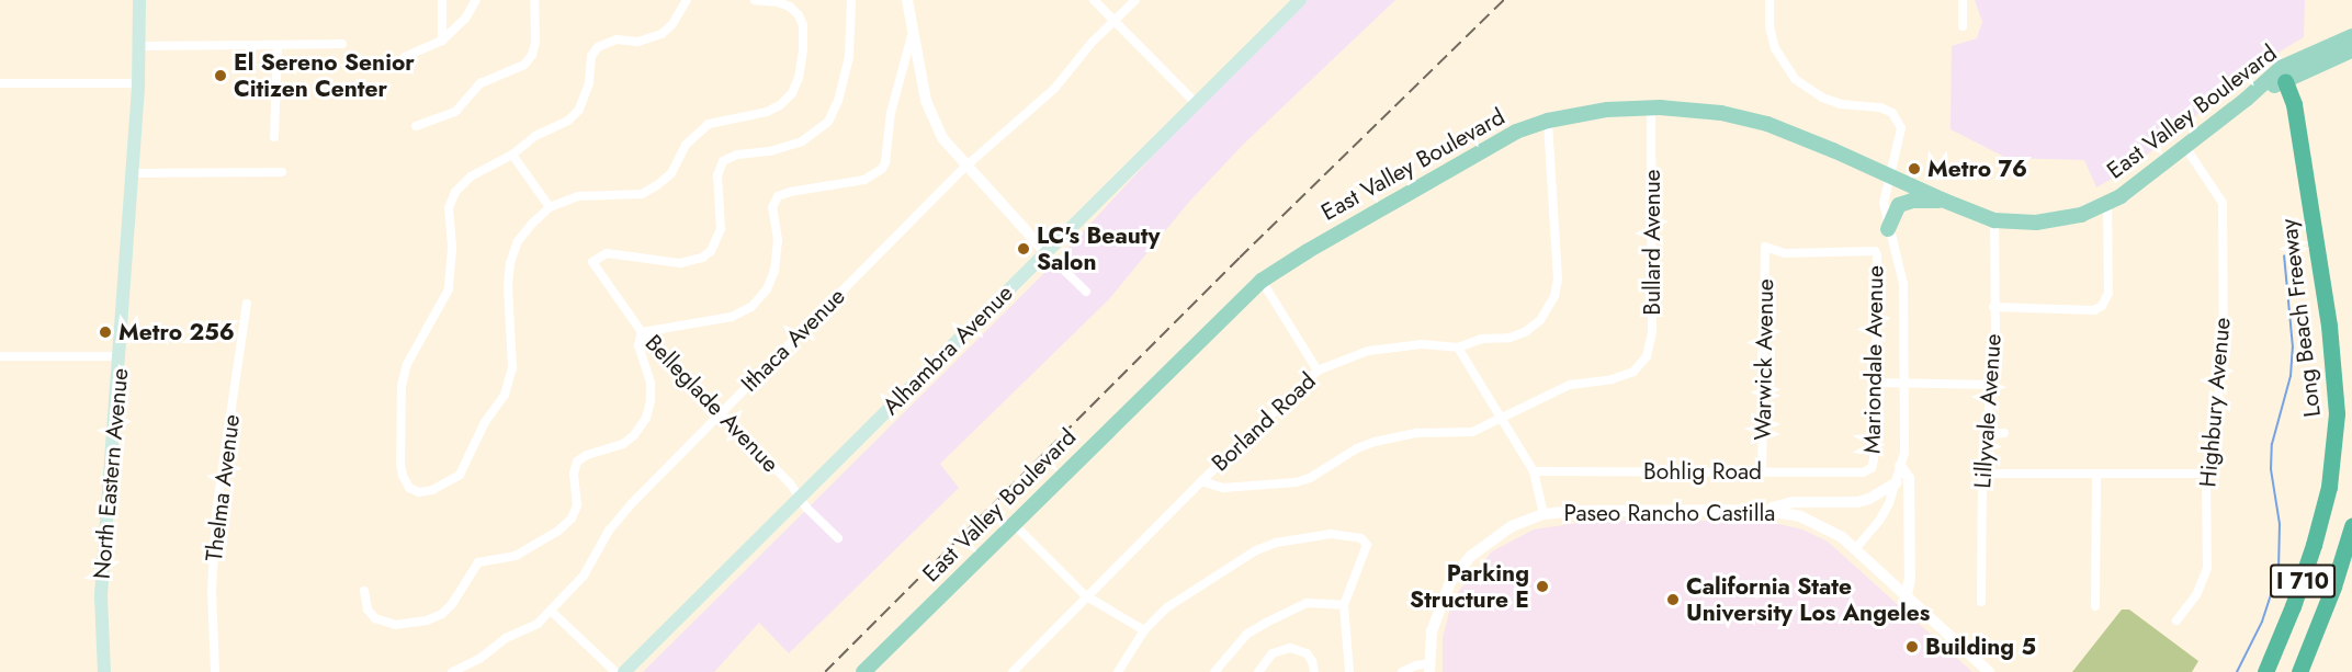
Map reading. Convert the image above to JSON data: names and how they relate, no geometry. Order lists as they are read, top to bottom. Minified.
{"streets":{"highway":["Long Beach Freeway","I 710"],"main road":["East Valley Boulevard","Alhambra Avenue","North Eastern Avenue"],"street":["Bullard Avenue","Ithaca Avenue","Warwick Avenue","Mariondale Avenue","Highbury Avenue","Belleglade Avenue","Lillyvale Avenue","Borland Road","Bohlig Road","Thelma Avenue","Paseo Rancho Castilla"]},"crossings":[["East Valley Boulevard","Bullard Avenue"],["East Valley Boulevard","Long Beach Freeway"],["East Valley Boulevard","Mariondale Avenue"],["East Valley Boulevard","Highbury Avenue"],["East Valley Boulevard","Lillyvale Avenue"],["East Valley Boulevard","Borland Road"],["Ithaca Avenue","Belleglade Avenue"],["Alhambra Avenue","Belleglade Avenue"],["Warwick Avenue","Mariondale Avenue"],["Warwick Avenue","Bohlig Road"],["Mariondale Avenue","Bohlig Road"],["Mariondale Avenue","Paseo Rancho Castilla"]],"places":["El Sereno Senior Citizen Center","Metro 76","LC's Beauty Salon","Metro 256","Parking Structure E","California State University Los Angeles","Building 5"]}
